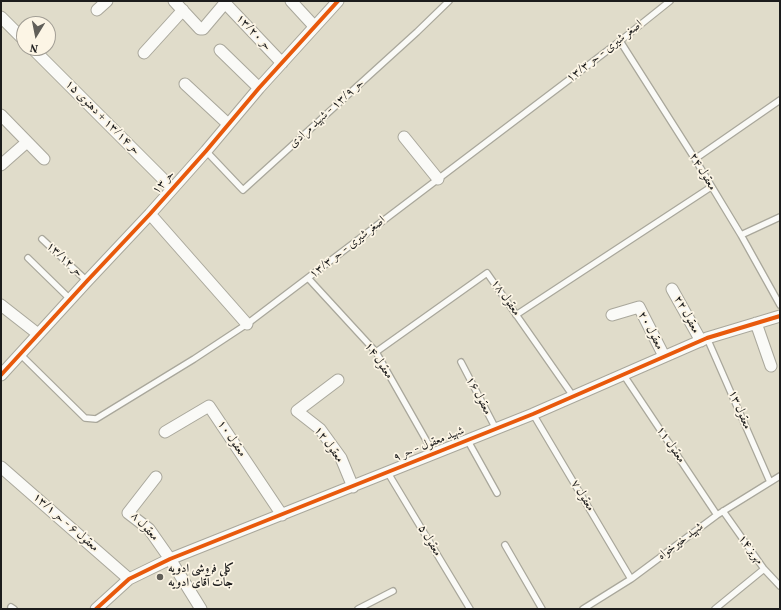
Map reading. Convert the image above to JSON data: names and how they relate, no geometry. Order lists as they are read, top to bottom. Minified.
{"streets":{"street":["حر ۱۳/۲۰","حر ۱۳/۱۴ + دهنوی ۱۵","حر ۱۳","معقول ۲۲","معقول ۲۰","معقول ۱۰","معقول ۱۲","شهید معقول - حر ۹","معقول ۶ - حر ۱۳/۱","معقول ۸"],"lane":["اصغر شیری - حر ۱۳/۳","حر ۱۳/۹ - شهید مرادی","معقول ۲۴","حر ۱۳/۱۲","معقول ۱۸","معقول ۱۴","معقول ۱۶","معقول ۱۳","معقول ۱۱","معقول ۷","معقول ۵","شهید خیرخواه","مهریز ۱۴"]},"crossings":[["حر ۱۳/۲۰","حر ۱۳"],["اصغر شیری - حر ۱۳/۳","معقول ۲۴"],["اصغر شیری - حر ۱۳/۳","حر ۱۳"],["اصغر شیری - حر ۱۳/۳","معقول ۱۴"],["حر ۱۳/۹ - شهید مرادی","حر ۱۳"],["حر ۱۳/۱۴ + دهنوی ۱۵","حر ۱۳"],["حر ۱۳","حر ۱۳/۱۲"],["معقول ۱۸","معقول ۱۴"],["معقول ۱۸","شهید معقول - حر ۹"],["معقول ۲۲","معقول ۱۳"],["معقول ۲۲","شهید معقول - حر ۹"],["معقول ۲۰","شهید معقول - حر ۹"],["معقول ۱۴","شهید معقول - حر ۹"],["معقول ۱۶","شهید معقول - حر ۹"],["معقول ۱۳","شهید معقول - حر ۹"],["معقول ۱۳","شهید خیرخواه"],["معقول ۱۰","شهید معقول - حر ۹"],["معقول ۱۲","شهید معقول - حر ۹"],["شهید معقول - حر ۹","معقول ۱۱"],["شهید معقول - حر ۹","معقول ۷"],["شهید معقول - حر ۹","معقول ۶ - حر ۱۳/۱"],["شهید معقول - حر ۹","معقول ۸"],["شهید معقول - حر ۹","معقول ۵"],["معقول ۱۱","شهید خیرخواه"],["معقول ۷","شهید خیرخواه"],["شهید خیرخواه","مهریز ۱۴"]],"places":["کلی فروشی ادویه جات آقای ادویه"],"north":"bottom"}
